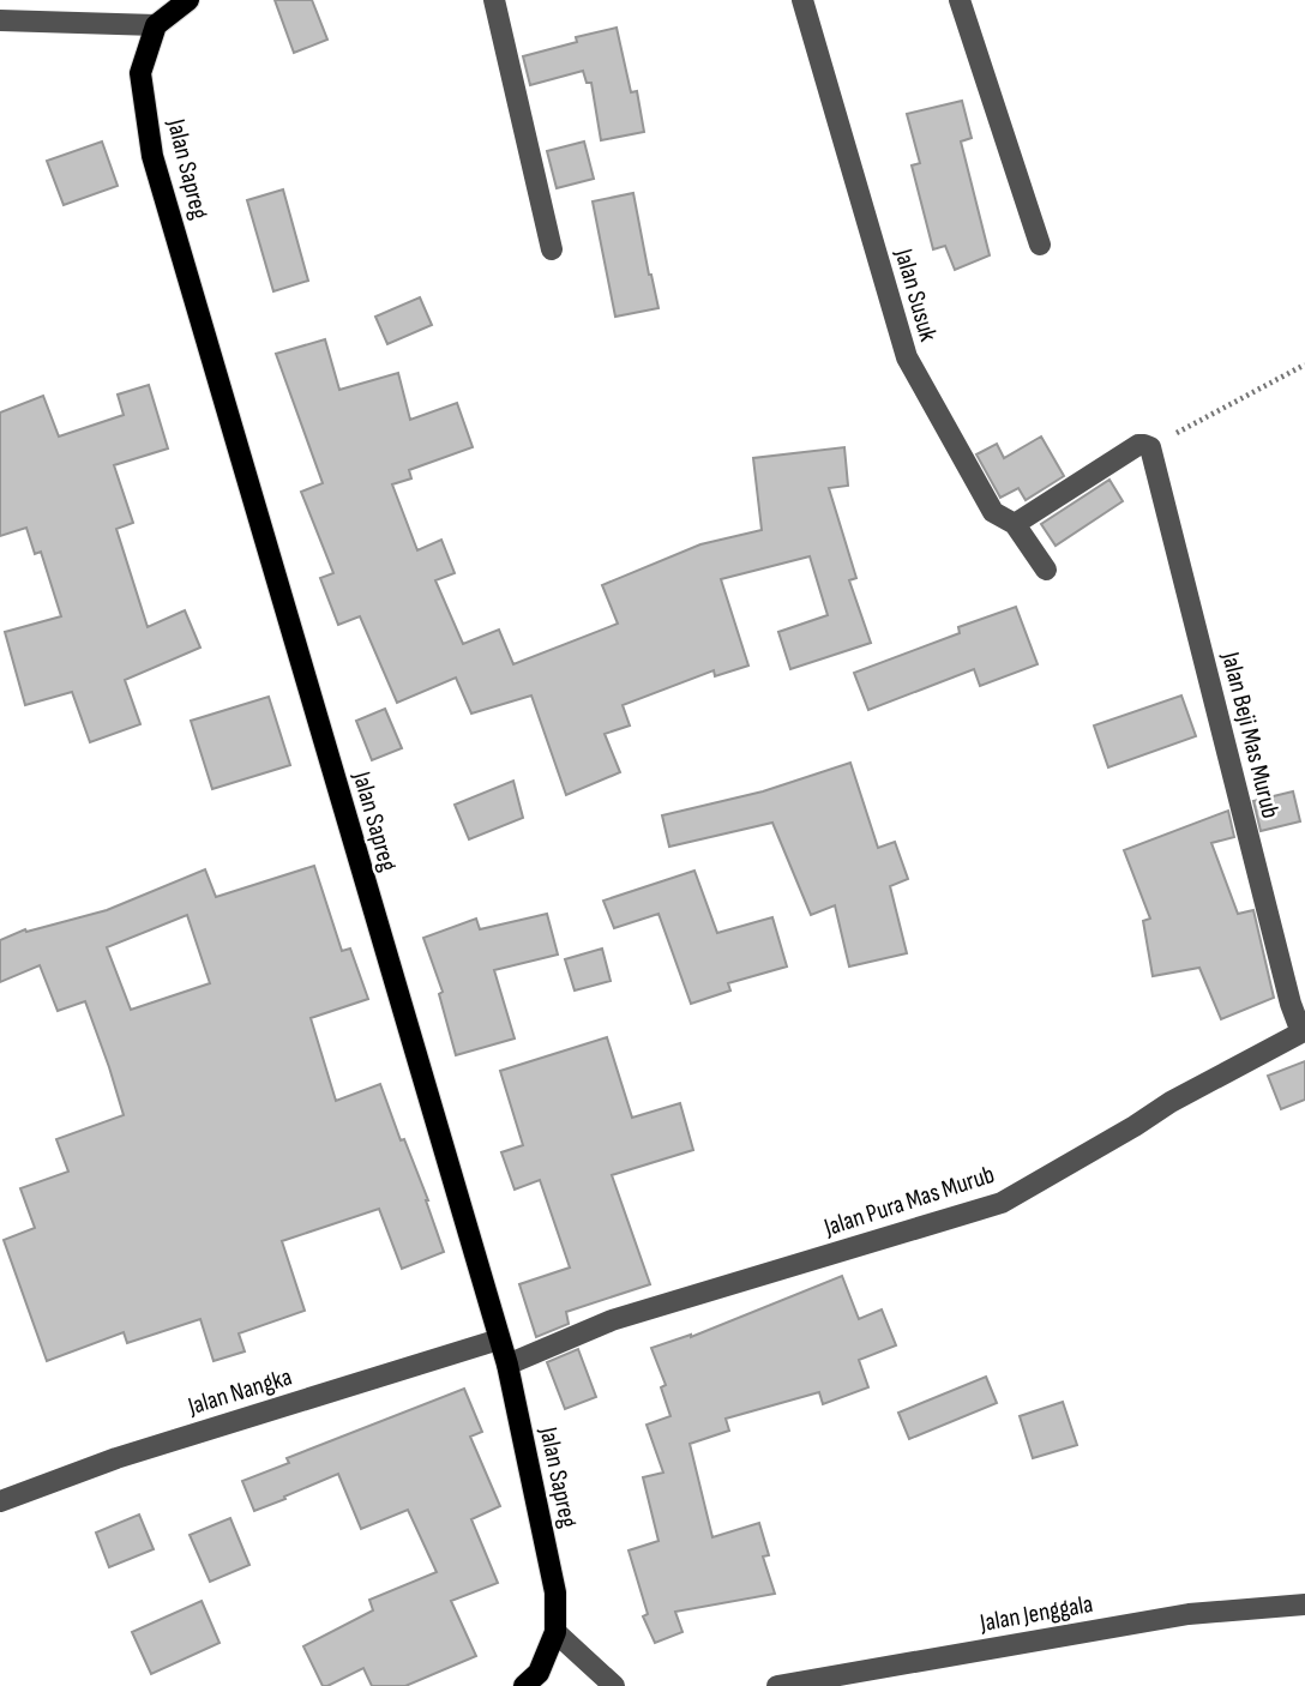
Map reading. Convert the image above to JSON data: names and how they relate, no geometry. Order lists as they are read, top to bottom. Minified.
{"streets":{"main road":["Jalan Sapreg"],"street":["Jalan Susuk","Jalan Beji Mas Murub","Jalan Pura Mas Murub","Jalan Nangka","Jalan Jenggala"]},"crossings":[["Jalan Sapreg","Jalan Pura Mas Murub"],["Jalan Sapreg","Jalan Nangka"],["Jalan Beji Mas Murub","Jalan Pura Mas Murub"]]}
